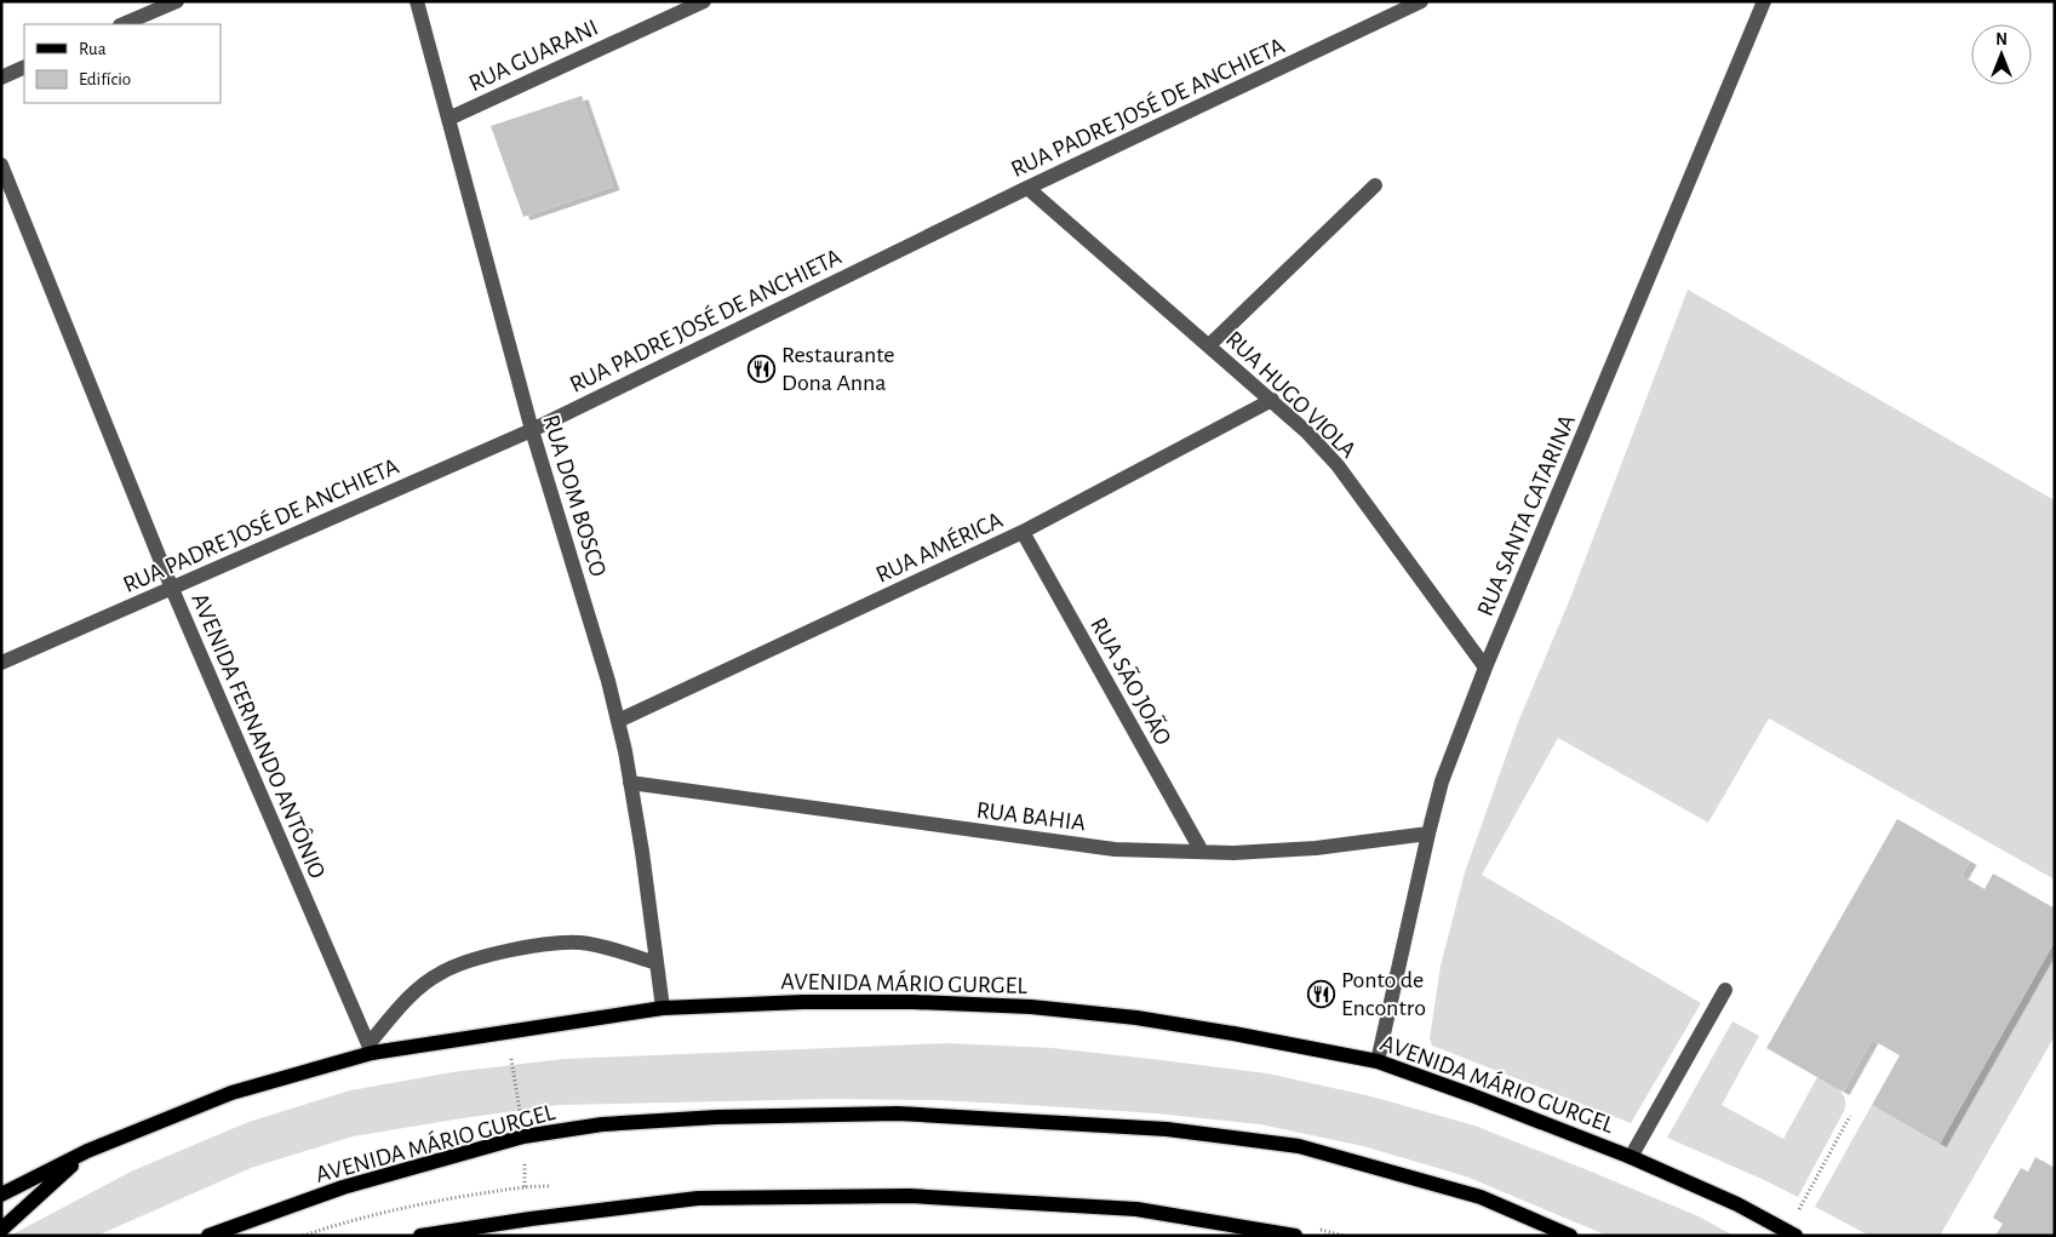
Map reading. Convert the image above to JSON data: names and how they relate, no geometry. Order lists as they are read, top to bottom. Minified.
{"streets":{"main road":["AVENIDA MÁRIO GURGEL"],"street":["RUA GUARANI","RUA PADRE JOSÉ DE ANCHIETA","RUA HUGO VIOLA","RUA DOM BOSCO","RUA SANTA CATARINA","RUA AMÉRICA","RUA SÃO JOÃO","AVENIDA FERNANDO ANTÔNIO","RUA BAHIA"]},"crossings":[["RUA GUARANI","RUA DOM BOSCO"],["RUA PADRE JOSÉ DE ANCHIETA","RUA HUGO VIOLA"],["RUA PADRE JOSÉ DE ANCHIETA","RUA DOM BOSCO"],["RUA PADRE JOSÉ DE ANCHIETA","AVENIDA FERNANDO ANTÔNIO"],["RUA HUGO VIOLA","RUA SANTA CATARINA"],["RUA HUGO VIOLA","RUA AMÉRICA"],["RUA DOM BOSCO","RUA AMÉRICA"],["RUA DOM BOSCO","RUA BAHIA"],["RUA DOM BOSCO","AVENIDA MÁRIO GURGEL"],["RUA SANTA CATARINA","RUA BAHIA"],["RUA SANTA CATARINA","AVENIDA MÁRIO GURGEL"],["RUA AMÉRICA","RUA SÃO JOÃO"],["RUA SÃO JOÃO","RUA BAHIA"],["AVENIDA FERNANDO ANTÔNIO","AVENIDA MÁRIO GURGEL"]],"places":{"restaurant":["Restaurante Dona Anna","Ponto de Encontro"]},"legend":["Rua","Edifício"],"north":"top"}
